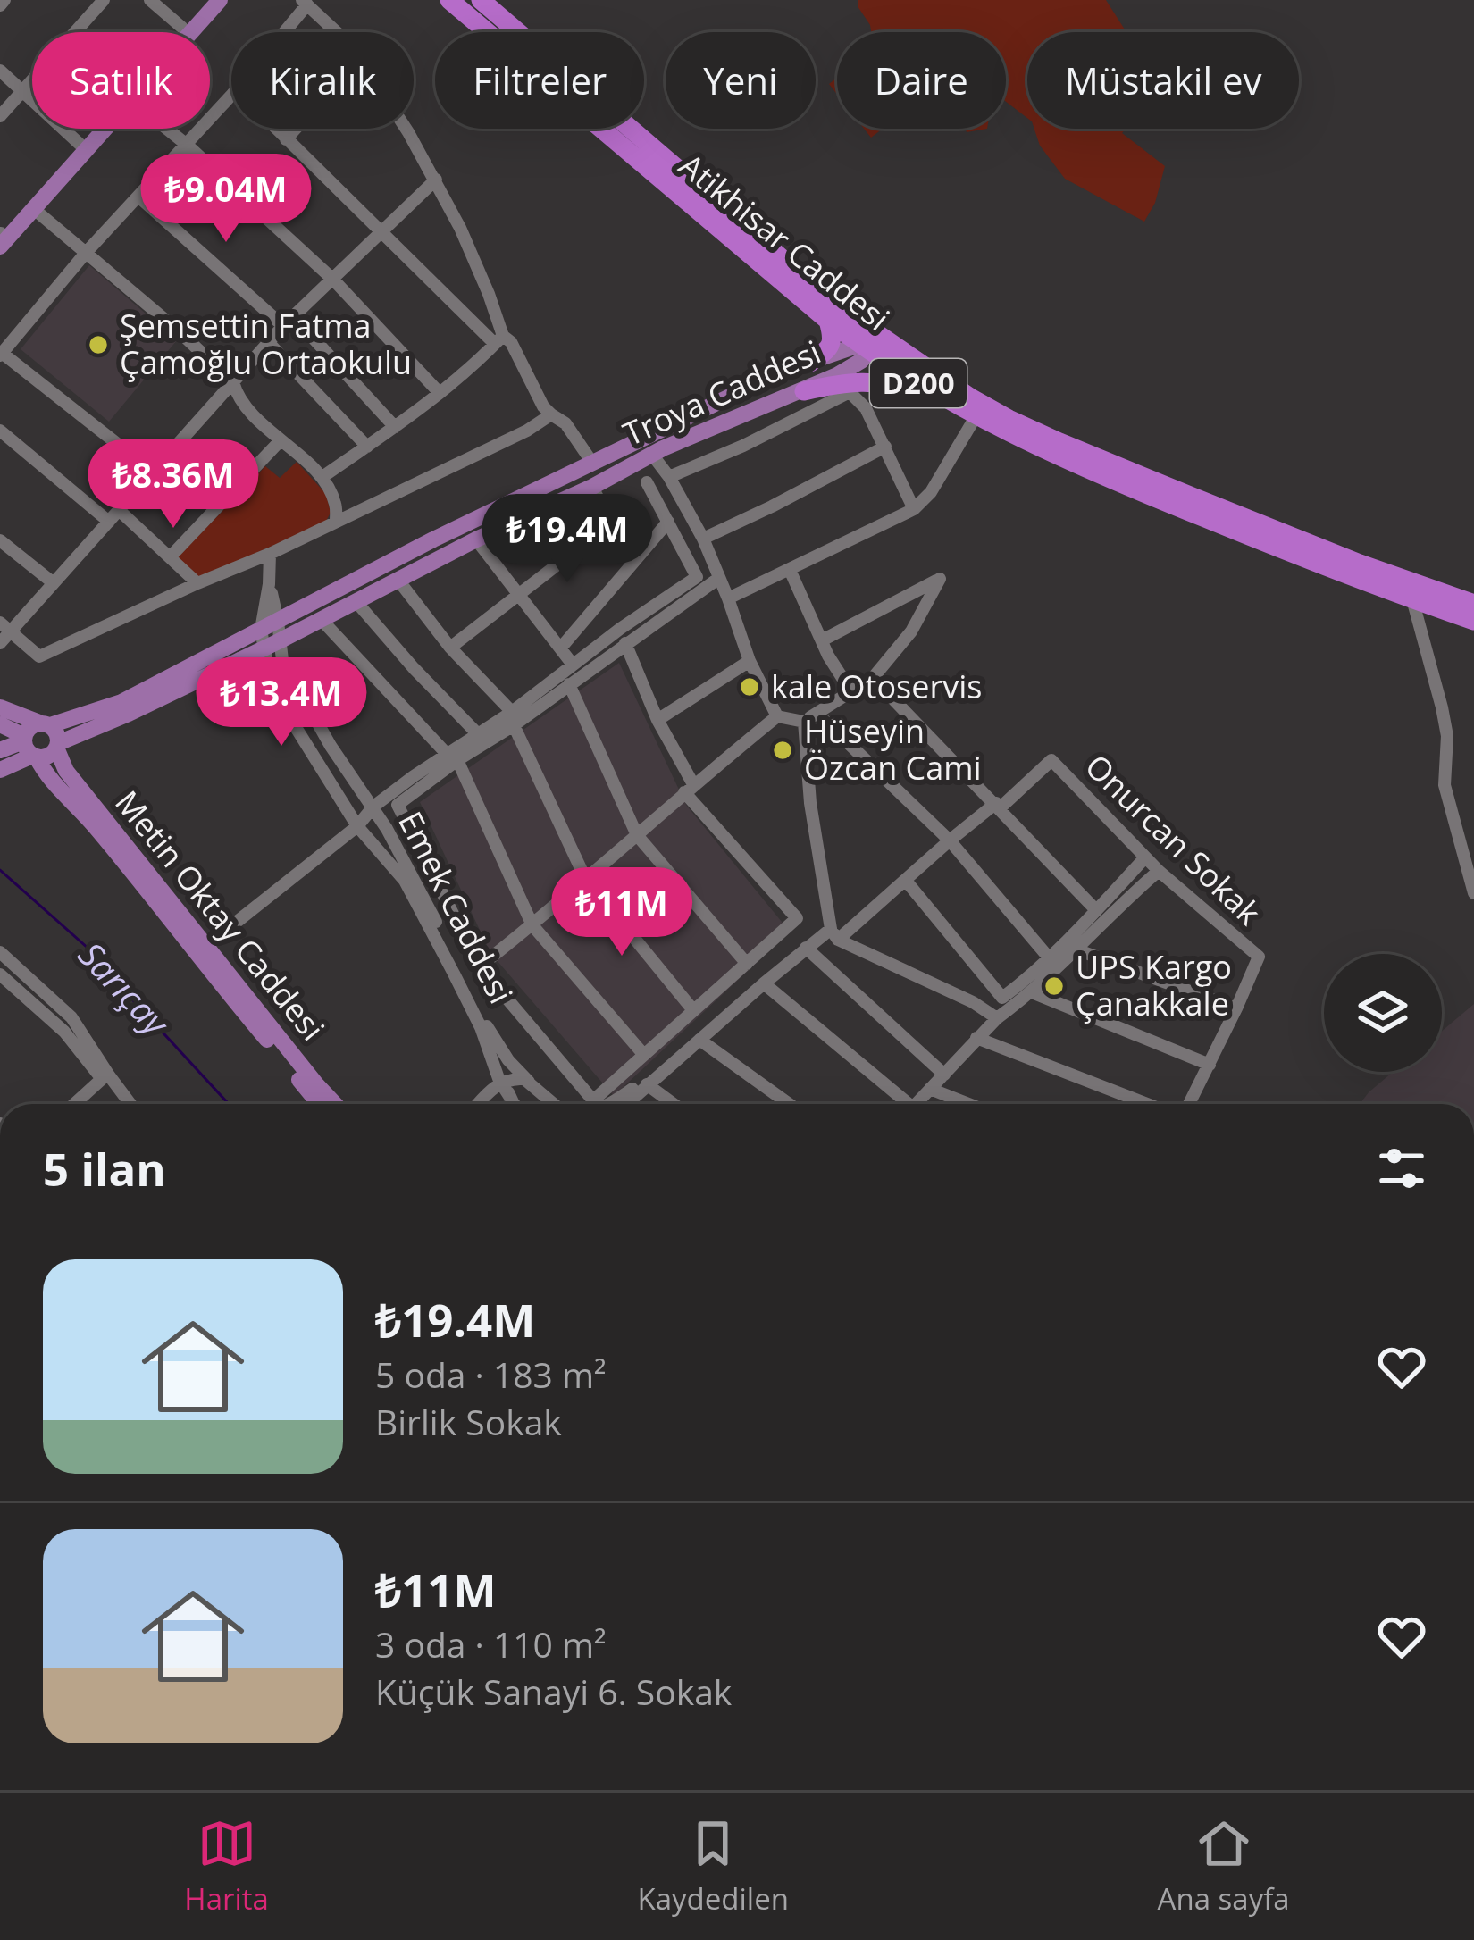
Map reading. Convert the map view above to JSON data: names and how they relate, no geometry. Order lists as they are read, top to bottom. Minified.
{"streets":{"highway":["Atikhisar Caddesi","D200"],"main road":["Troya Caddesi","Metin Oktay Caddesi"],"street":["Onurcan Sokak","Emek Caddesi"]},"crossings":[["Atikhisar Caddesi","Troya Caddesi"],["Troya Caddesi","Emek Caddesi"],["Troya Caddesi","Metin Oktay Caddesi"]],"water":["Sarıçay"],"places":["Şemsettin Fatma Çamoğlu Ortaokulu","kale Otoservis","Hüseyin Özcan Cami","UPS Kargo Çanakkale"],"page":{"chip":["Satılık","Kiralık","Filtreler","Yeni","Daire","Müstakil ev"],"price":["₺9.04M","₺8.36M","₺19.4M","₺13.4M","₺11M"],"heading":"5 ilan","list":[{"name":"₺19.4M","note":"5 oda · 183 m² · Birlik Sokak"},{"name":"₺11M","note":"3 oda · 110 m² · Küçük Sanayi 6. Sokak"}],"tabs":["Harita","Kaydedilen","Ana sayfa"]}}
